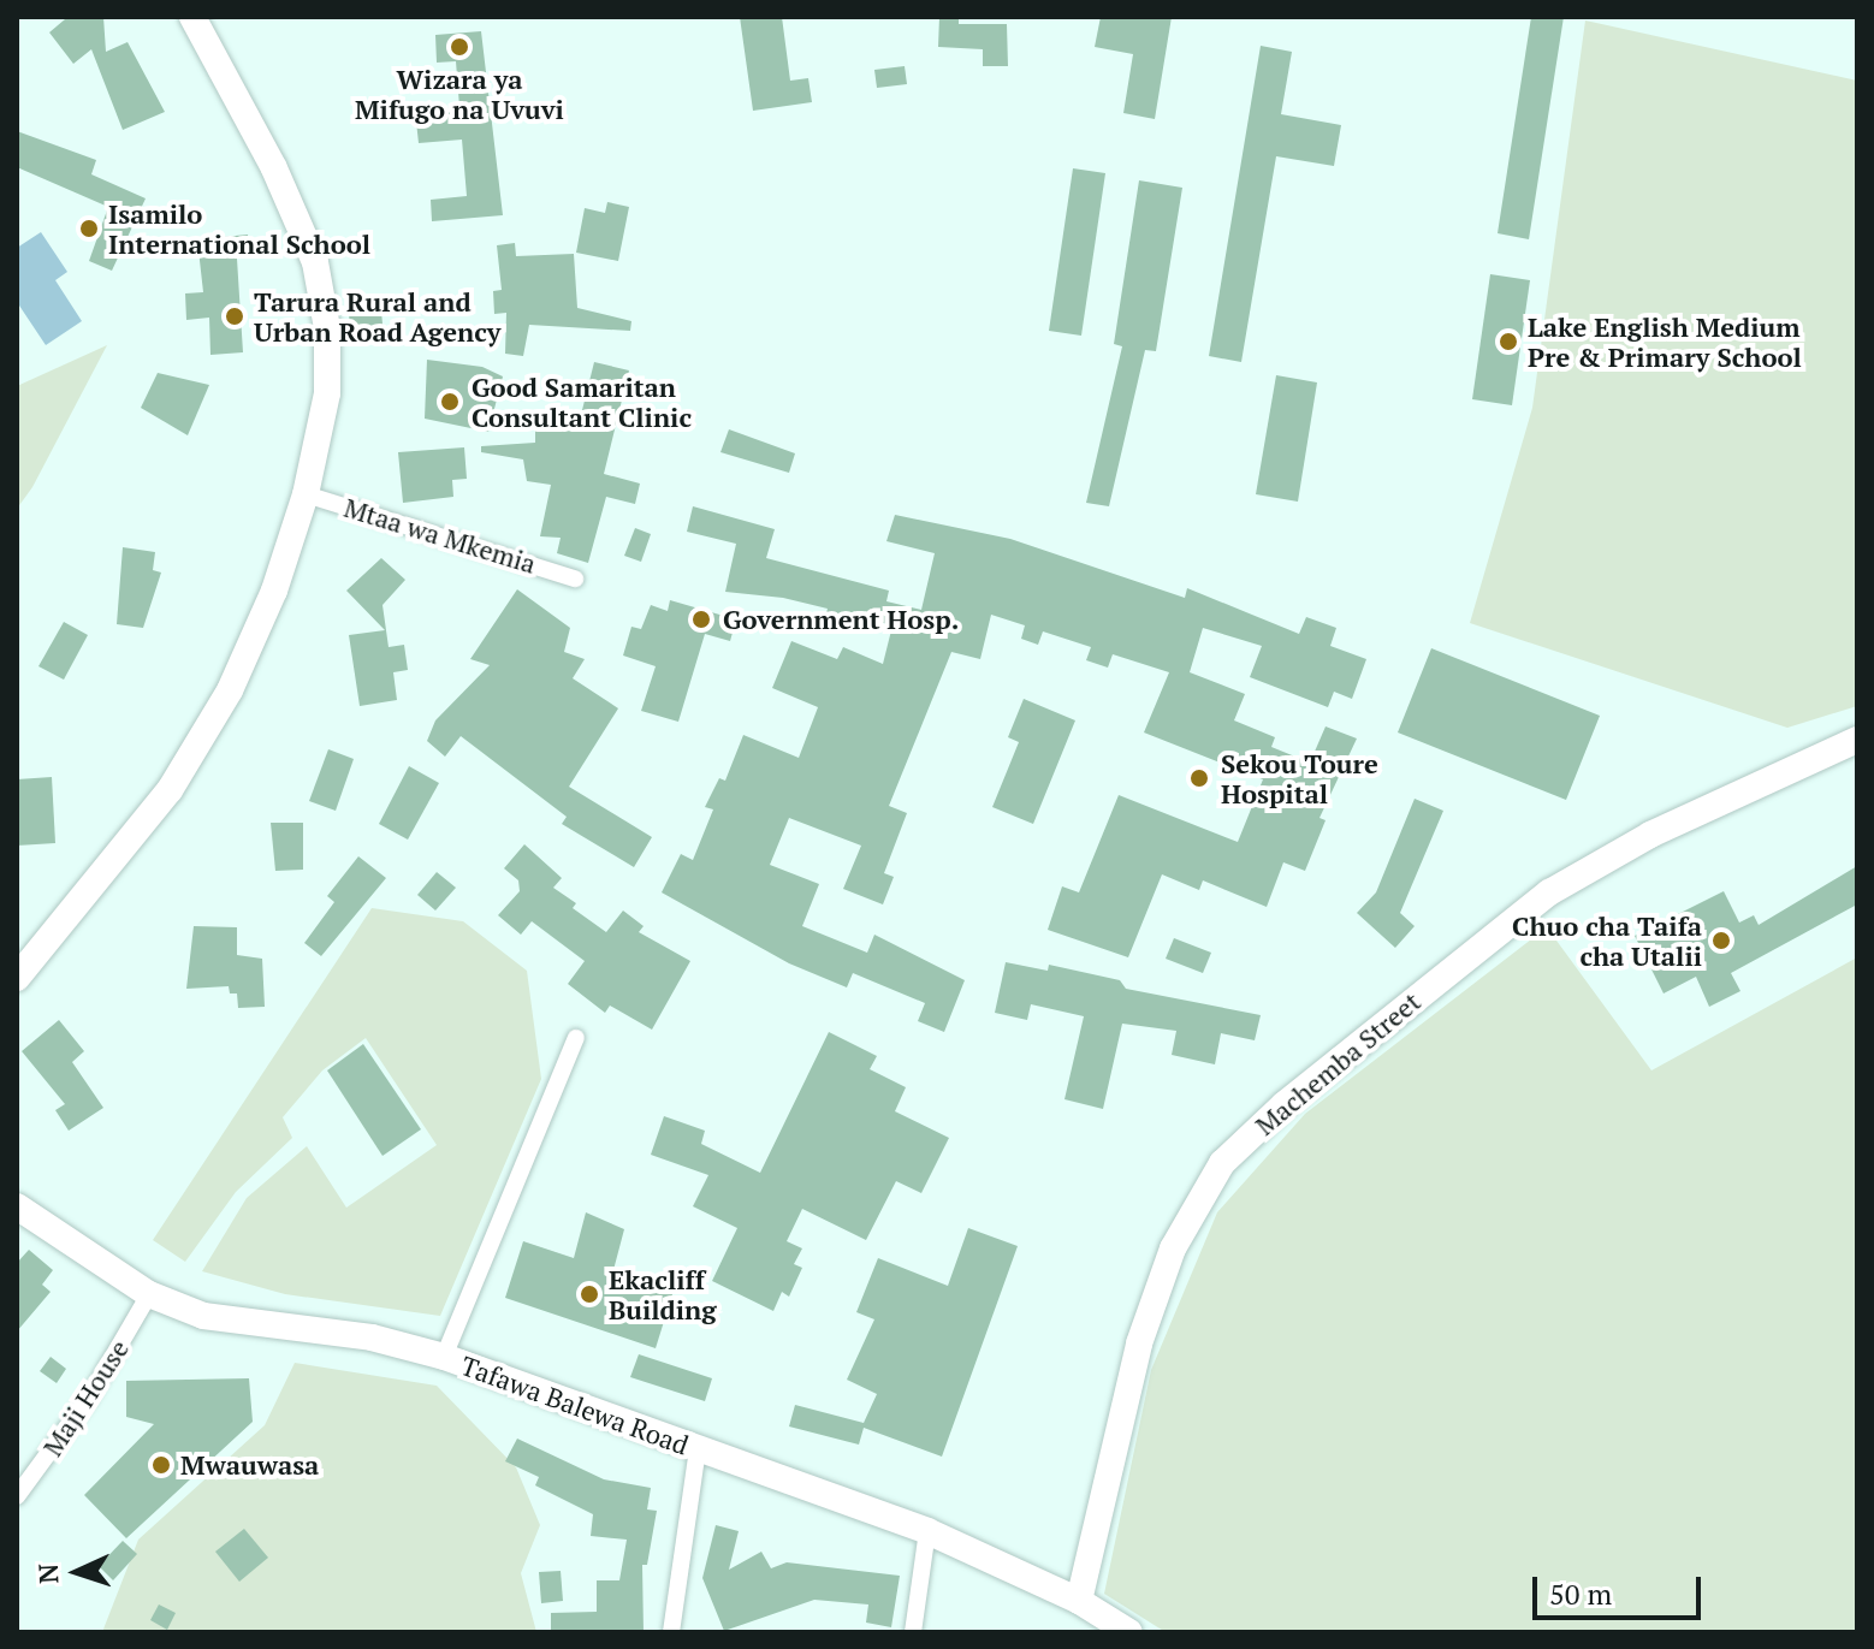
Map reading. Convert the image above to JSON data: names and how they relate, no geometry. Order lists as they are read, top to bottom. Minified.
{"streets":{"main road":["Machemba Street","Tafawa Balewa Road"],"street":["Mtaa wa Mkemia","Maji House"]},"crossings":[["Machemba Street","Tafawa Balewa Road"],["Maji House","Tafawa Balewa Road"]],"places":["Wizara ya Mifugo na Uvuvi","Isamilo International School","Tarura Rural and Urban Road Agency","Lake English Medium Pre & Primary School","Good Samaritan Consultant Clinic","Government Hosp.","Sekou Toure Hospital","Chuo cha Taifa cha Utalii","Ekacliff Building","Mwauwasa"],"scale_bar":"50 m","north":"left"}
